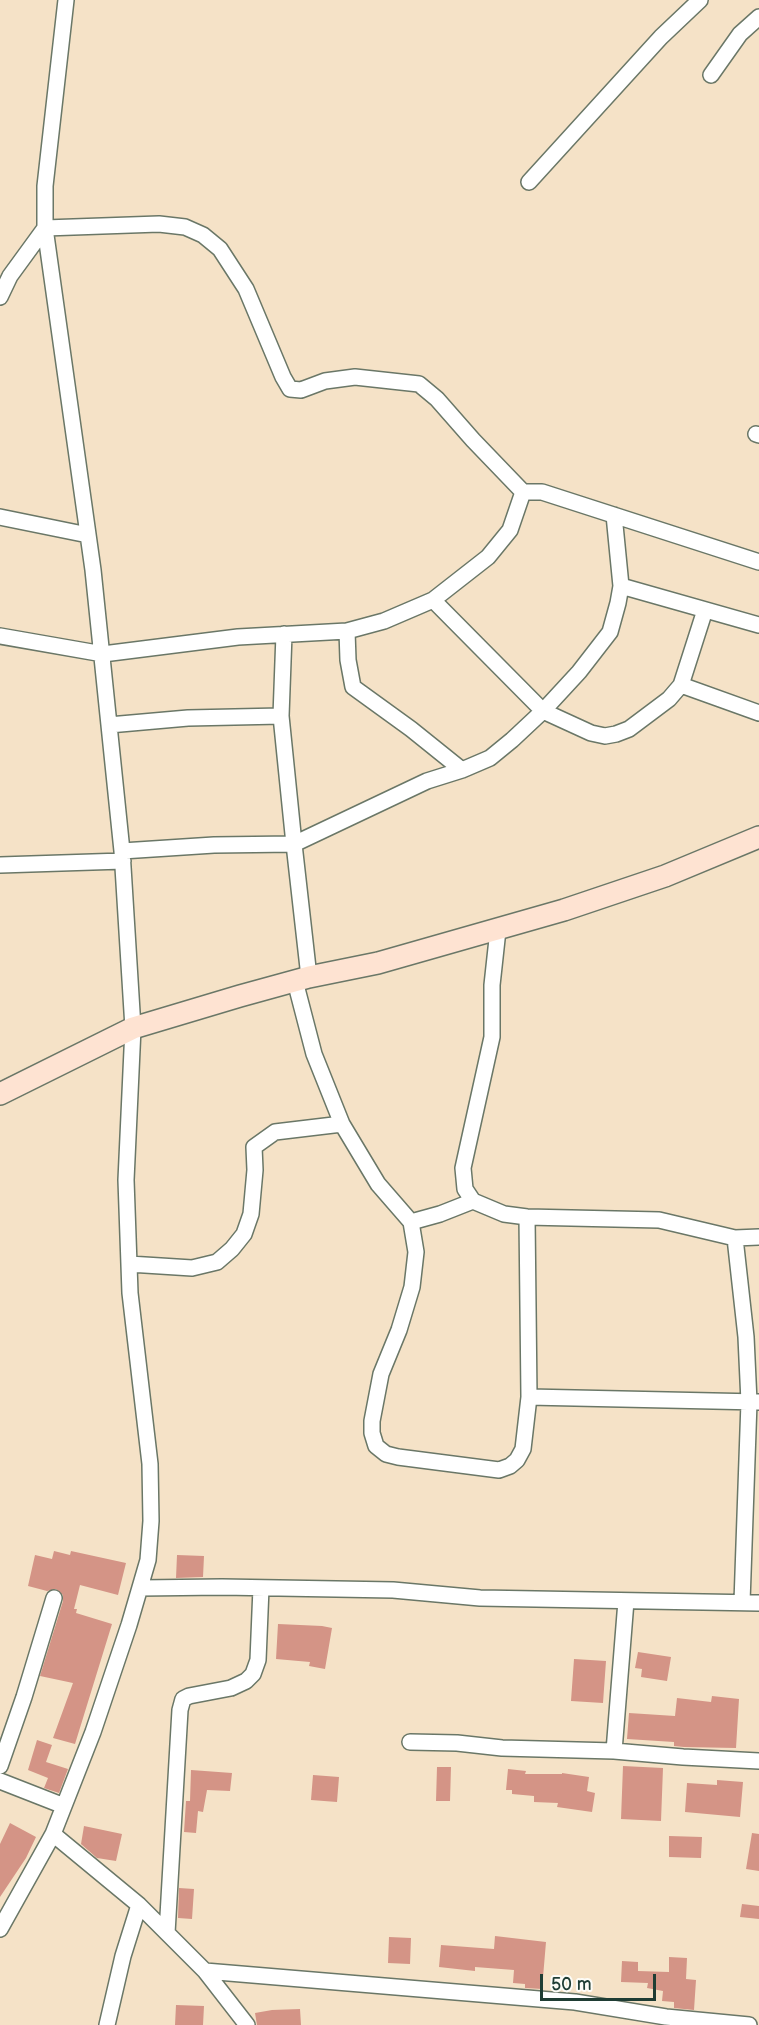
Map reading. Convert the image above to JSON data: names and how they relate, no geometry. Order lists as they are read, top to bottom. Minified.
{"scale_bar":"50 m"}
